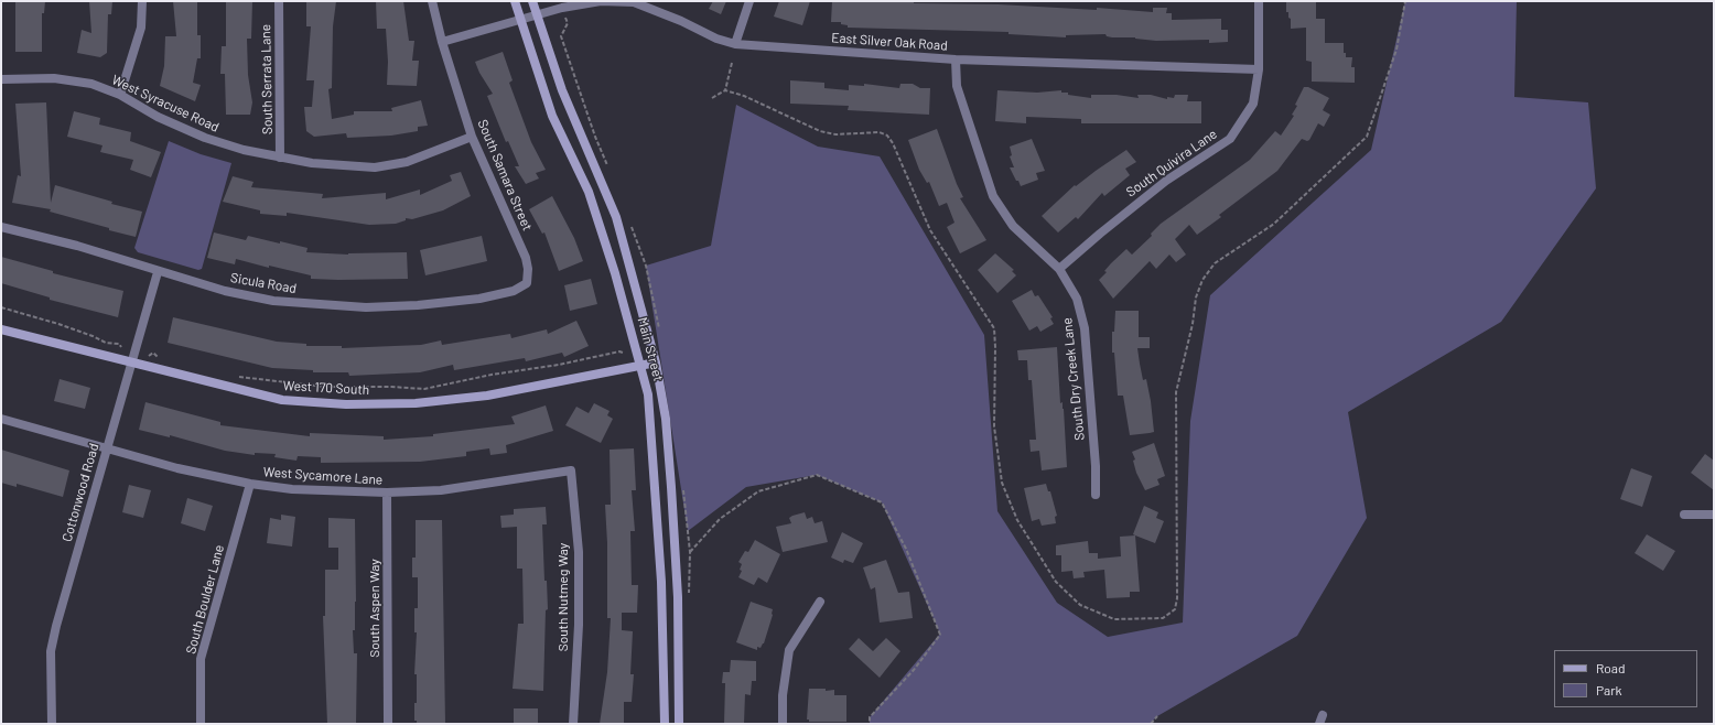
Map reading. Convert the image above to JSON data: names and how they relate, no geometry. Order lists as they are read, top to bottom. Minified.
{"streets":{"street":["East Silver Oak Road","South Serrata Lane","West Syracuse Road","South Quivira Lane","South Samara Street","Sicula Road","Main Street","South Dry Creek Lane","West 170 South","West Sycamore Lane","Cottonwood Road","South Nutmeg Way","South Boulder Lane","South Aspen Way"]},"crossings":[["East Silver Oak Road","South Quivira Lane"],["East Silver Oak Road","South Samara Street"],["East Silver Oak Road","Main Street"],["East Silver Oak Road","South Dry Creek Lane"],["South Serrata Lane","West Syracuse Road"],["West Syracuse Road","South Samara Street"],["South Quivira Lane","South Dry Creek Lane"],["South Samara Street","Sicula Road"],["Sicula Road","Cottonwood Road"],["Main Street","West 170 South"],["West 170 South","Cottonwood Road"],["West Sycamore Lane","Cottonwood Road"],["West Sycamore Lane","South Nutmeg Way"],["West Sycamore Lane","South Boulder Lane"],["West Sycamore Lane","South Aspen Way"]],"legend":["Road","Park"]}
